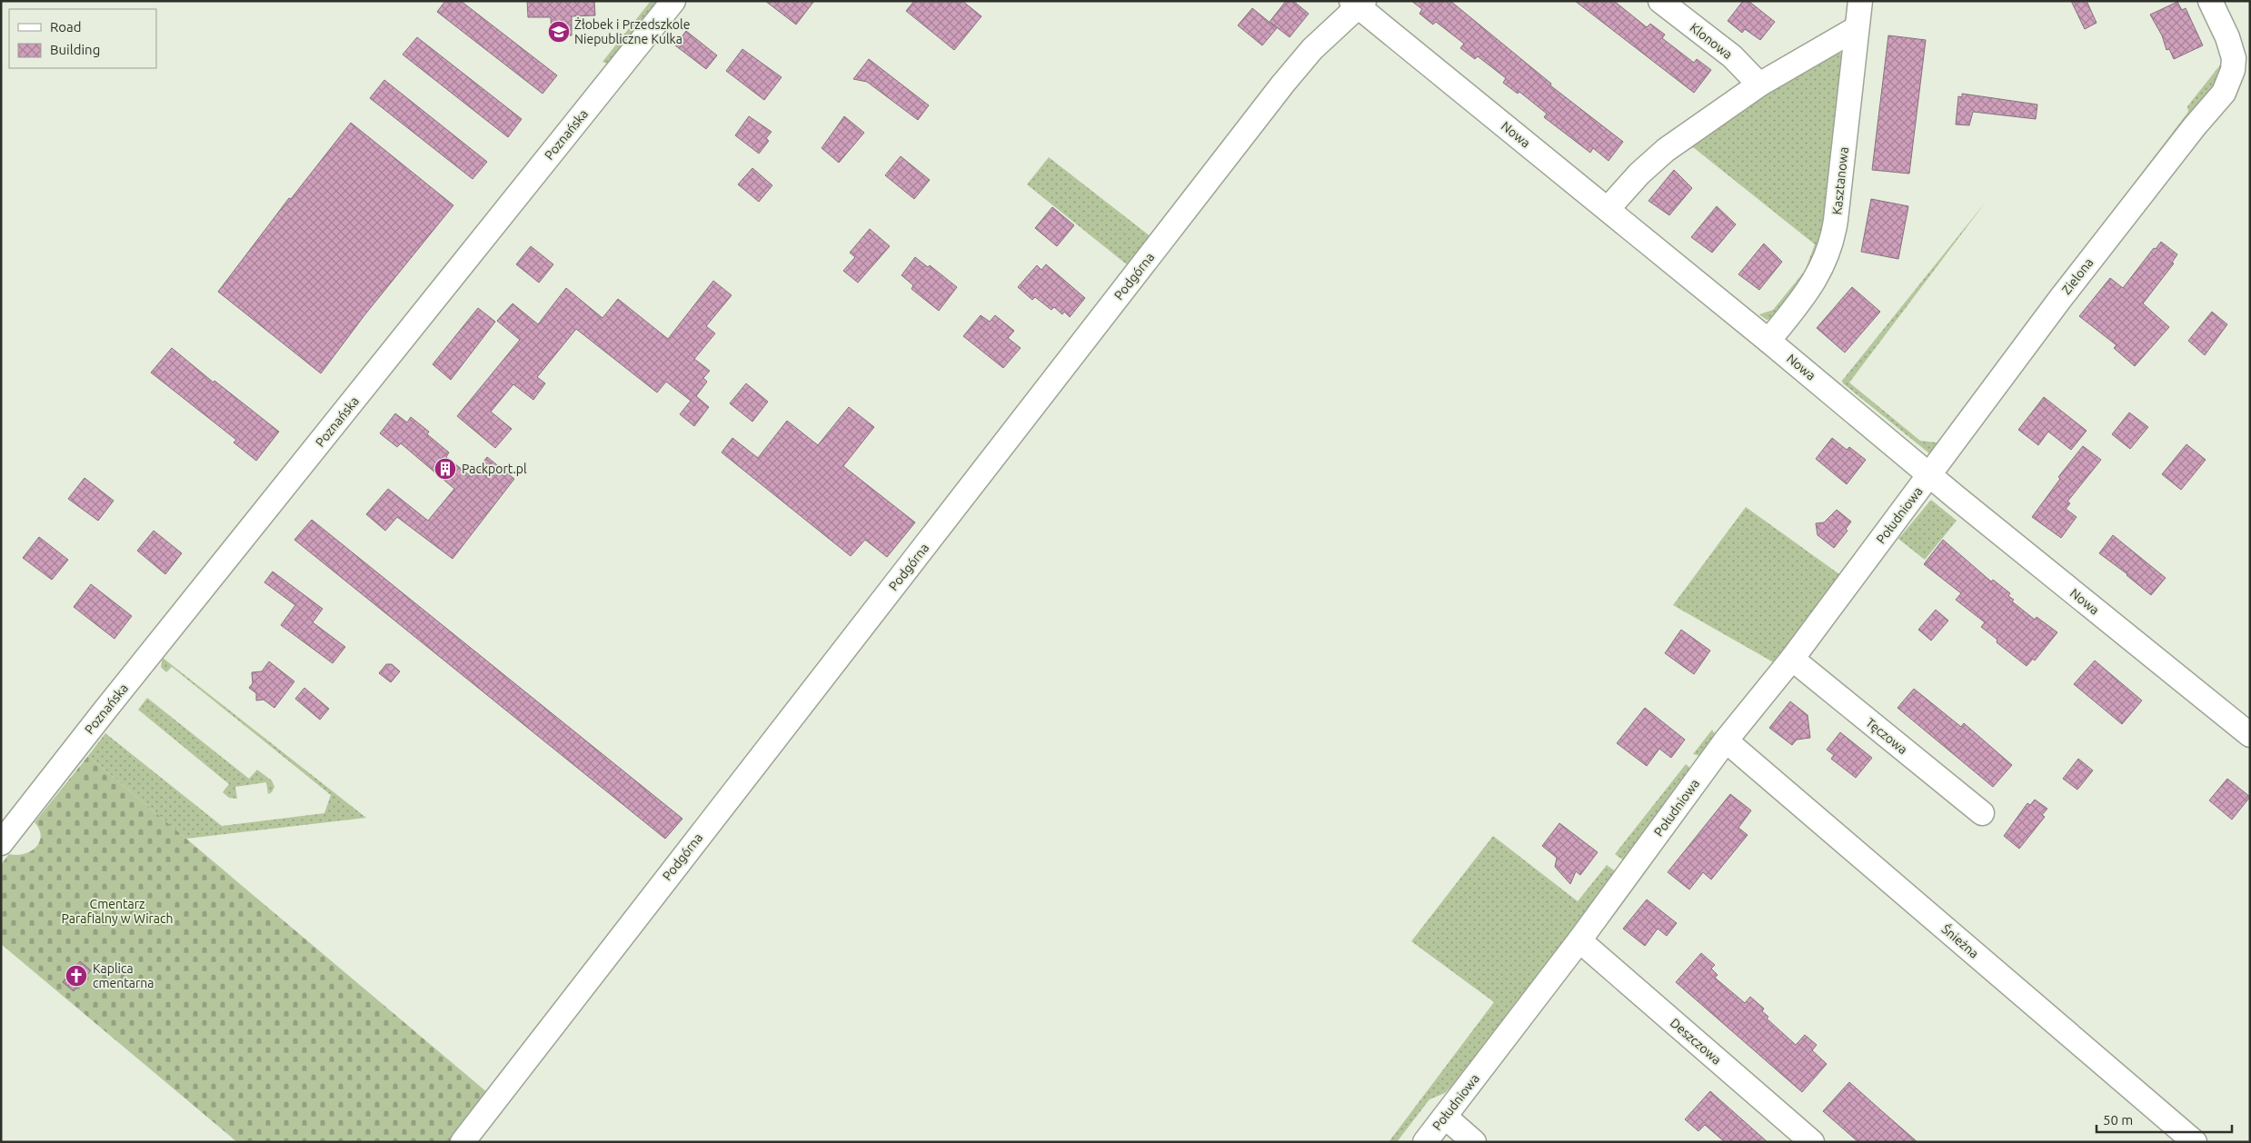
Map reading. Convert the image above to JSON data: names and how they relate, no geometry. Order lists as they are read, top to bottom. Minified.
{"streets":{"street":["Klonowa","Poznańska","Nowa","Kasztanowa","Podgórna","Zielona","Południowa","Tęczowa","Śnieżna","Deszczowa"]},"crossings":[["Nowa","Kasztanowa"],["Nowa","Podgórna"],["Nowa","Zielona"],["Nowa","Południowa"],["Zielona","Południowa"],["Południowa","Tęczowa"],["Południowa","Śnieżna"],["Południowa","Deszczowa"]],"parks":["Cmentarz Parafialny w Wirach"],"places":{"school or university":["Żłobek i Przedszkole Niepubliczne Kulka"],"building":["Packport.pl"],"church":["Kaplica cmentarna"]},"legend":["Road","Building"],"scale_bar":"50 m"}
